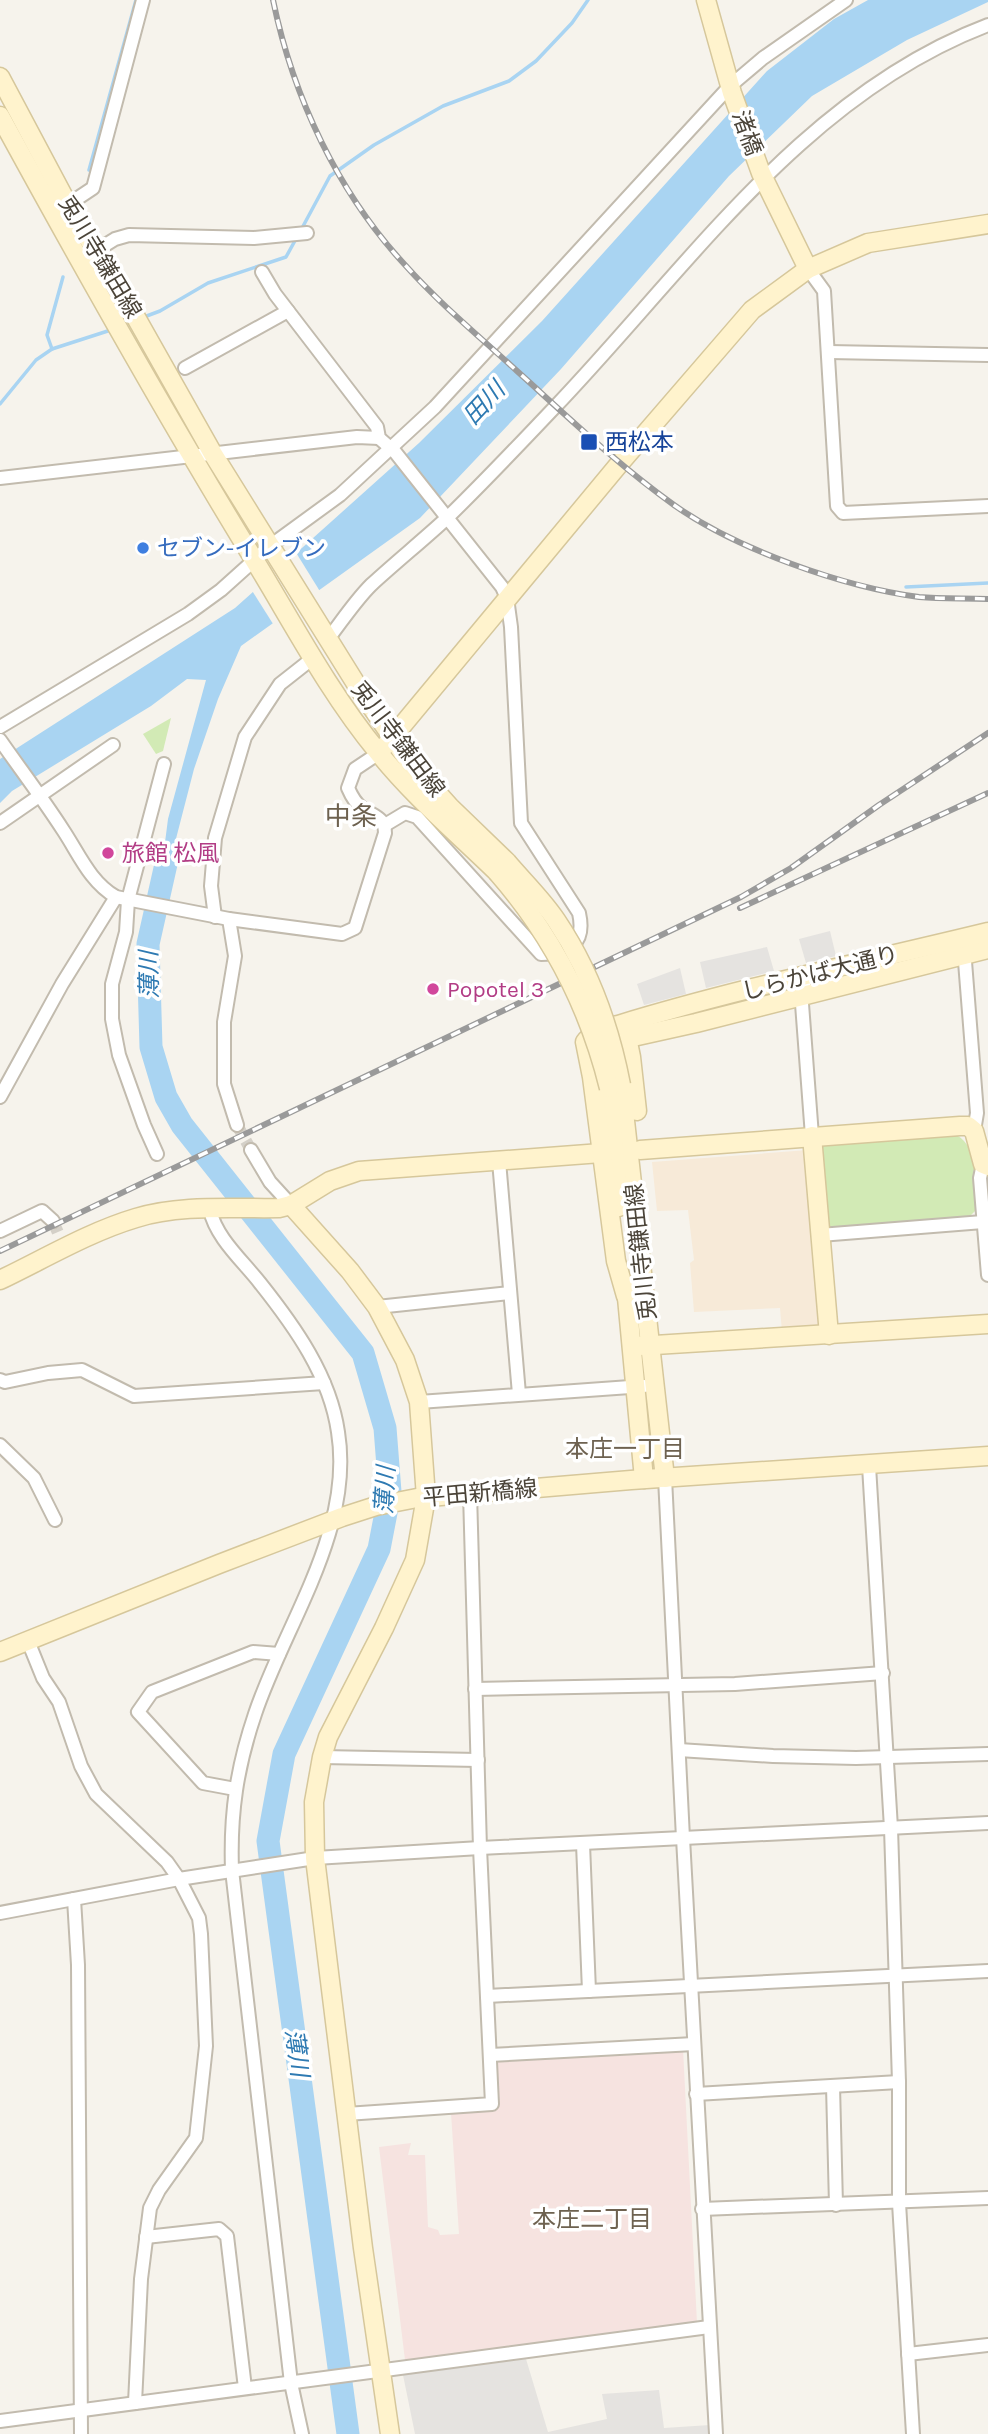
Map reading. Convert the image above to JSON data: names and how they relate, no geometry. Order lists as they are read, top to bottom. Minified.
{"streets":{"street":["渚橋","兎川寺鎌田線","しらかば大通り","平田新橋線"]},"crossings":[["兎川寺鎌田線","平田新橋線"]],"districts":["中条","本庄一丁目","本庄二丁目"],"water":["田川","薄川"],"places":{"transit":["西松本"],"other":["セブン-イレブン","旅館 松風","Popotel 3"]}}
